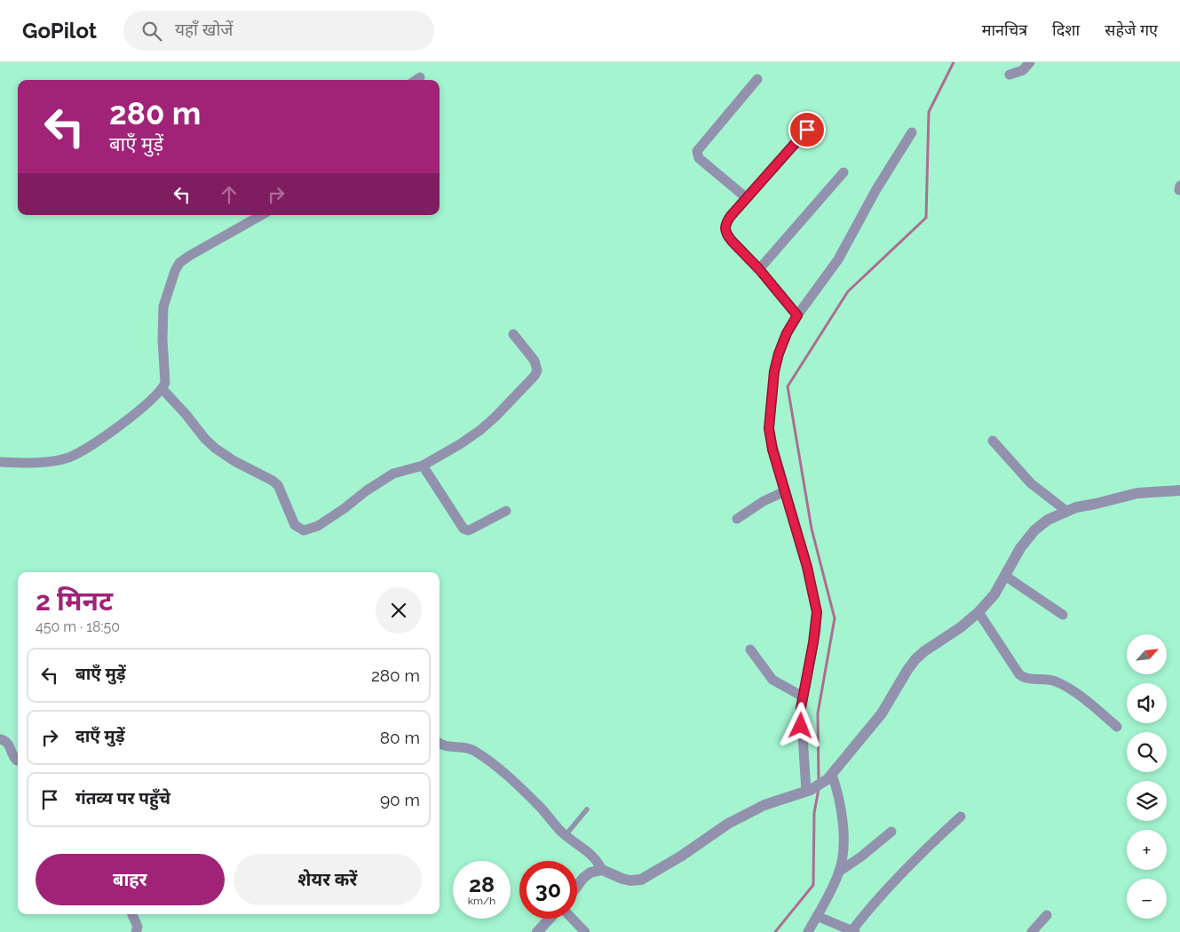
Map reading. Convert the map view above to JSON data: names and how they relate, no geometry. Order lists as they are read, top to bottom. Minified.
{"north":"top right","page":{"header":"GoPilot","search":"यहाँ खोजें","nav":["मानचित्र","दिशा","सहेजे गए"],"turn":["280 m","बाएँ मुड़ें"],"heading":["2 मिनट","450 m · 18:50"],"map_buttons":["+","−"],"list":[{"name":"बाएँ मुड़ें","value":"280 m"},{"name":"दाएँ मुड़ें","value":"80 m"},{"name":"गंतव्य पर पहुँचे","value":"90 m"}],"buttons":["बाहर","शेयर करें"],"speed":"28 km/h","limit":"30"}}
